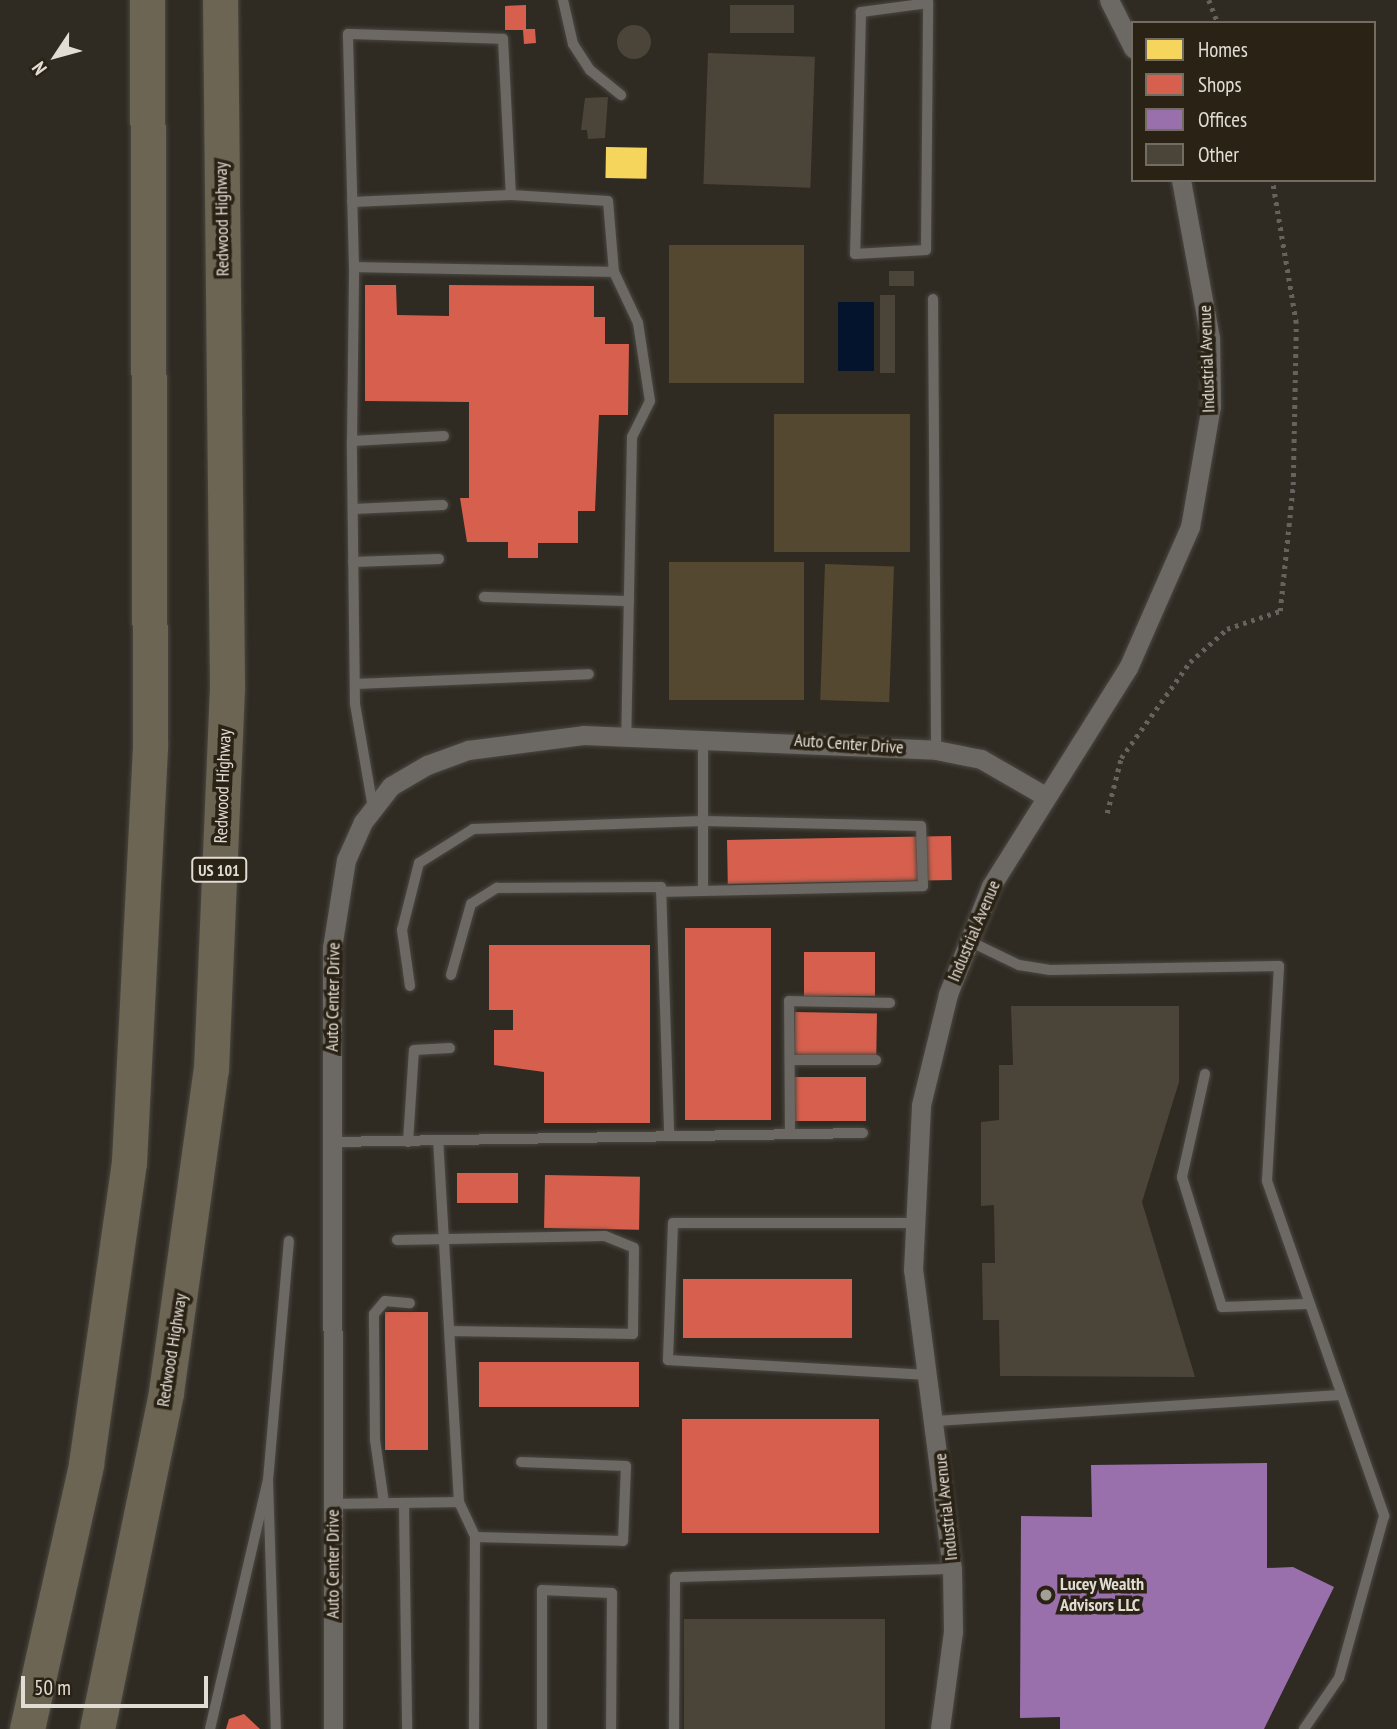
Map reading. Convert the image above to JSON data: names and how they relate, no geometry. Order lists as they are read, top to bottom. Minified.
{"streets":{"highway":["Redwood Highway","US 101"],"street":["Industrial Avenue","Auto Center Drive"]},"crossings":[["Industrial Avenue","Auto Center Drive"]],"places":["Lucey Wealth Advisors LLC"],"legend":["Homes","Shops","Offices","Other"],"scale_bar":"50 m","north":"bottom left"}
